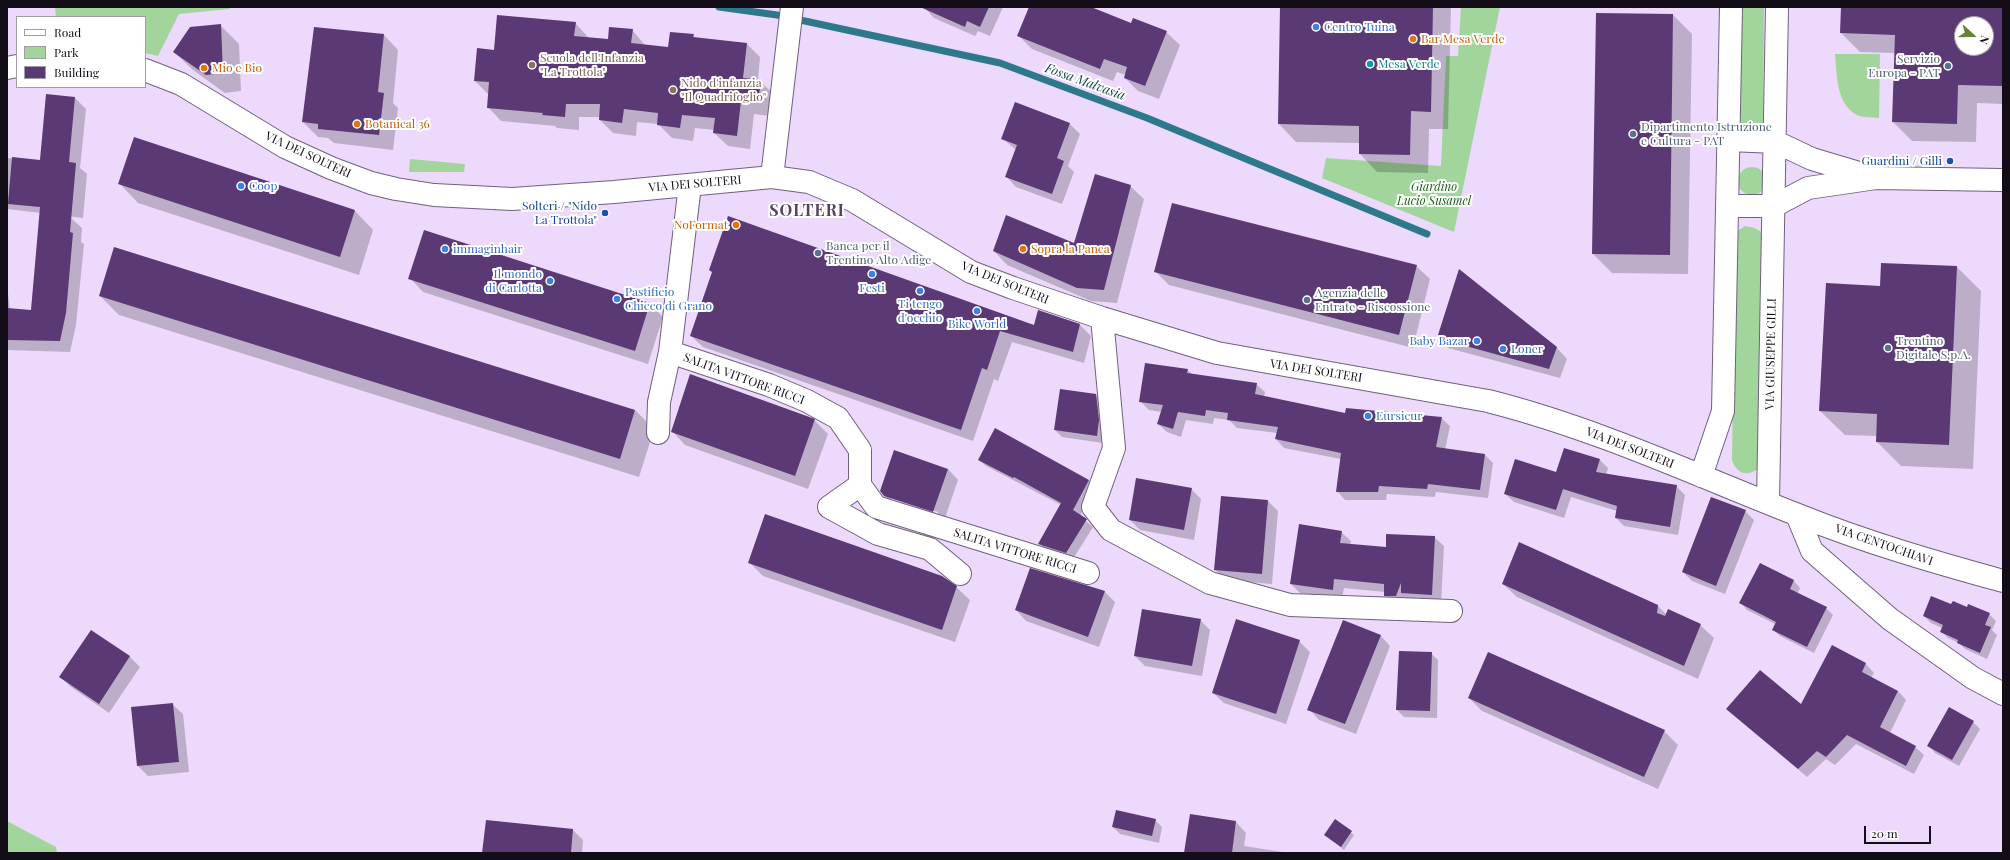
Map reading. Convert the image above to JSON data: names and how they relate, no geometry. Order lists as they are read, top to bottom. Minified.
{"streets":{"street":["VIA DEI SOLTERI","VIA GIUSEPPE GILLI","SALITA VITTORE RICCI","VIA CENTOCHIAVI"]},"crossings":[["VIA DEI SOLTERI","VIA GIUSEPPE GILLI"],["VIA DEI SOLTERI","SALITA VITTORE RICCI"],["VIA DEI SOLTERI","VIA CENTOCHIAVI"],["VIA GIUSEPPE GILLI","VIA CENTOCHIAVI"]],"districts":["SOLTERI"],"water":["Fossa Malvasia"],"parks":["Giardino Lucio Susamel"],"places":["Centro Tuina","Bar Mesa Verde","Mesa Verde","Scuola dell'Infanzia \"La Trottola\"","Servizio Europa - PAT","Mio e Bio","Nido d'infanzia \"Il Quadrifoglio\"","Botanical 36","Dipartimento Istruzione e Cultura - PAT","Guardini / Gilli","Coop","Solteri / \"Nido La Trottola\"","NoFormat","immaginhair","Sopra la Panca","Banca per il Trentino Alto Adige","Festi","Il mondo di Carlotta","Ti tengo d'occhio","Pastificio Chicco di Grano","Agenzia delle Entrate - Riscossione","Bike World","Baby Bazar","Trentino Digitale S.p.A.","Loner","Eursicur"],"legend":["Road","Park","Building"],"scale_bar":"20 m","north":"right"}
